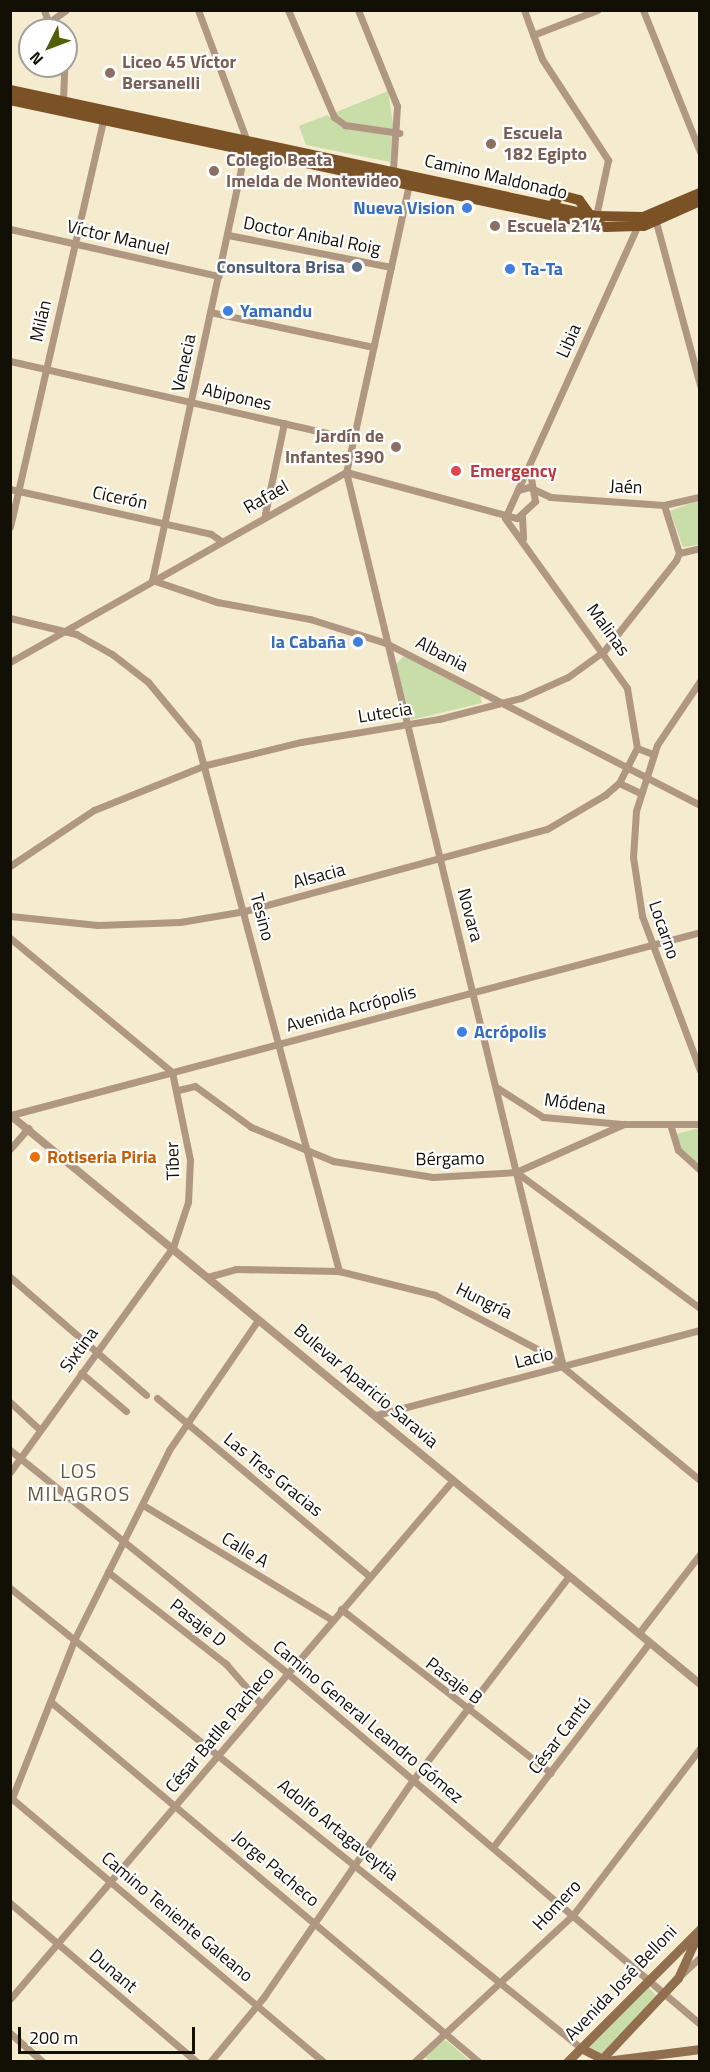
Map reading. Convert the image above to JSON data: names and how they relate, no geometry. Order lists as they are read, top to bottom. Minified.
{"streets":{"main road":["Camino Maldonado","Avenida José Belloni"],"street":["Doctor Anibal Roig","Víctor Manuel","Milán","Libia","Venecia","Abipones","Jaén","Rafael","Cicerón","Malinas","Albania","Lutecia","Alsacia","Novara","Tesino","Locarno","Avenida Acrópolis","Módena","Bérgamo","Tíber","Hungría","Sixtina","Lacio","Bulevar Aparicio Saravia","Las Tres Gracias","Calle A","Pasaje D","Pasaje B","Camino General Leandro Gómez","César Batlle Pacheco","César Cantú","Adolfo Artagaveytia","Jorge Pacheco","Homero","Camino Teniente Galeano","Dunant"]},"crossings":[["Camino Maldonado","Milán"],["Camino Maldonado","Libia"],["Camino Maldonado","Venecia"],["Doctor Anibal Roig","Venecia"],["Víctor Manuel","Milán"],["Víctor Manuel","Venecia"],["Milán","Abipones"],["Milán","Cicerón"],["Libia","Malinas"],["Venecia","Abipones"],["Venecia","Rafael"],["Venecia","Cicerón"],["Venecia","Albania"],["Rafael","Cicerón"],["Rafael","Albania"],["Rafael","Novara"],["Rafael","Tesino"],["Malinas","Albania"],["Malinas","Lutecia"],["Malinas","Alsacia"],["Albania","Lutecia"],["Albania","Alsacia"],["Albania","Novara"],["Albania","Locarno"],["Lutecia","Novara"],["Lutecia","Tesino"],["Alsacia","Novara"],["Alsacia","Tesino"],["Novara","Avenida Acrópolis"],["Novara","Módena"],["Novara","Bérgamo"],["Novara","Hungría"],["Novara","Lacio"],["Tesino","Avenida Acrópolis"],["Tesino","Bérgamo"],["Tesino","Hungría"],["Locarno","Avenida Acrópolis"],["Avenida Acrópolis","Tíber"],["Avenida Acrópolis","Bulevar Aparicio Saravia"],["Módena","Bérgamo"],["Bérgamo","Tíber"],["Tíber","Sixtina"],["Tíber","Bulevar Aparicio Saravia"],["Hungría","Lacio"],["Hungría","Bulevar Aparicio Saravia"],["Sixtina","Bulevar Aparicio Saravia"],["Sixtina","Camino General Leandro Gómez"],["Lacio","Bulevar Aparicio Saravia"],["Bulevar Aparicio Saravia","César Batlle Pacheco"],["Bulevar Aparicio Saravia","César Cantú"],["Las Tres Gracias","César Batlle Pacheco"],["Calle A","César Batlle Pacheco"],["Pasaje D","César Batlle Pacheco"],["Pasaje B","César Batlle Pacheco"],["Pasaje B","César Cantú"],["Camino General Leandro Gómez","César Batlle Pacheco"],["Camino General Leandro Gómez","César Cantú"],["Camino General Leandro Gómez","Homero"],["Camino General Leandro Gómez","Avenida José Belloni"],["César Batlle Pacheco","Adolfo Artagaveytia"],["César Batlle Pacheco","Jorge Pacheco"],["César Batlle Pacheco","Camino Teniente Galeano"],["César Batlle Pacheco","Dunant"],["Adolfo Artagaveytia","Homero"],["Adolfo Artagaveytia","Avenida José Belloni"],["Jorge Pacheco","Homero"]],"districts":["LOS MILAGROS"],"places":["Liceo 45 Víctor Bersanelli","Escuela 182 Egipto","Colegio Beata Imelda de Montevideo","Nueva Vision","Escuela 214","Consultora Brisa","Ta-Ta","Yamandu","Jardín de Infantes 390","Emergency","la Cabaña","Acrópolis","Rotiseria Piria"],"scale_bar":"200 m","north":"bottom left"}
